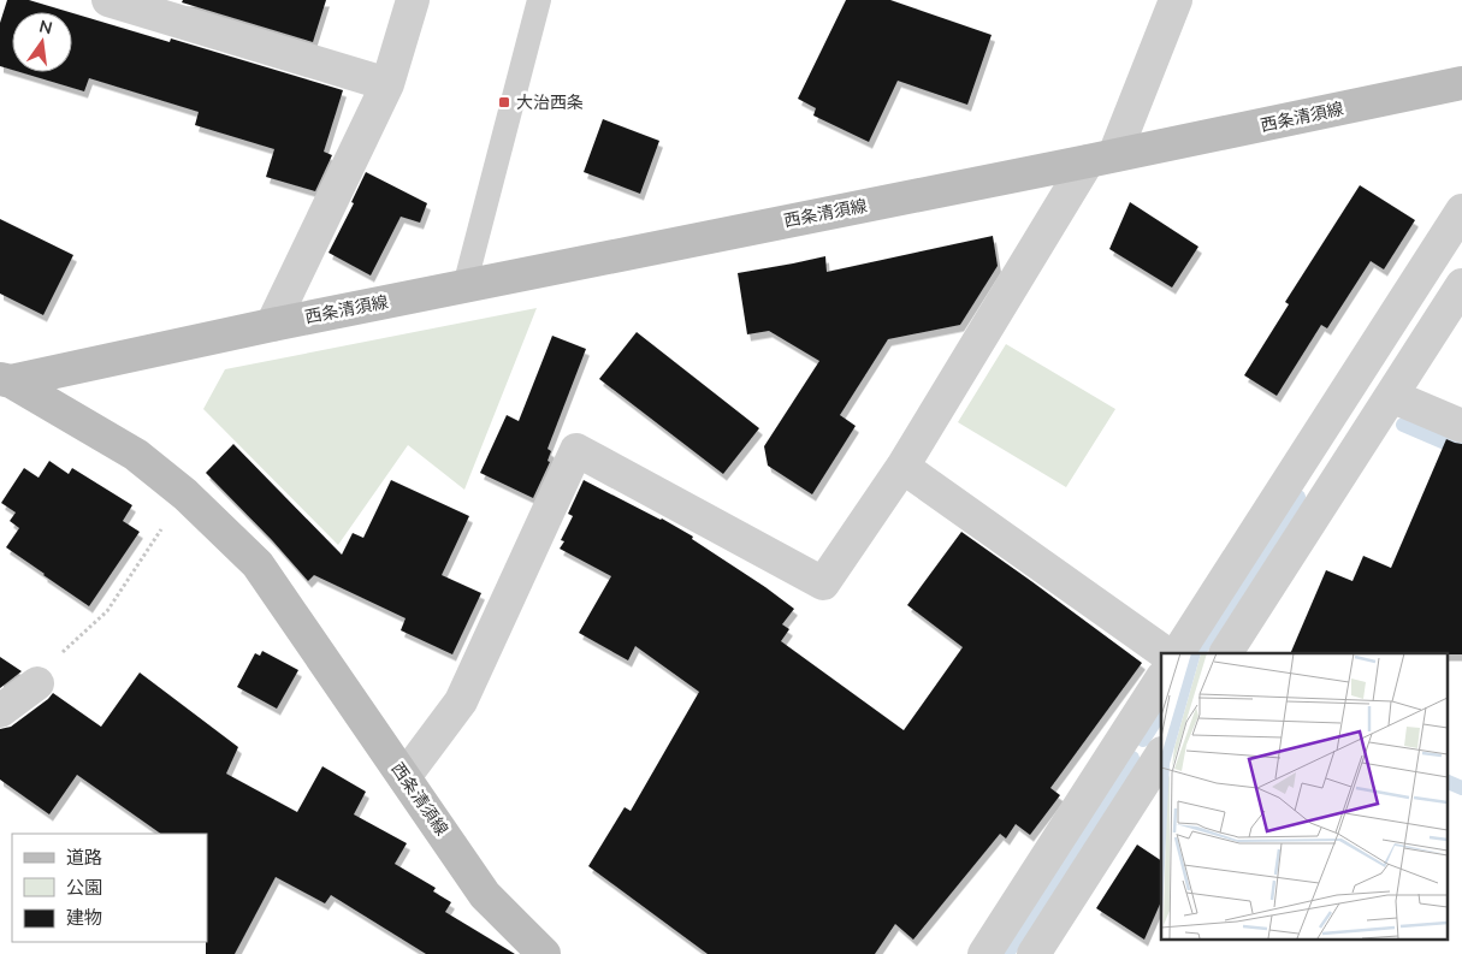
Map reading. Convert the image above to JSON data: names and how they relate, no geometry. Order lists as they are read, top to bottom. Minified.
{"streets":{"main road":["西条清須線"]},"places":{"transit":["大治西条"]},"legend":["道路","公園","建物"],"north":"top"}
